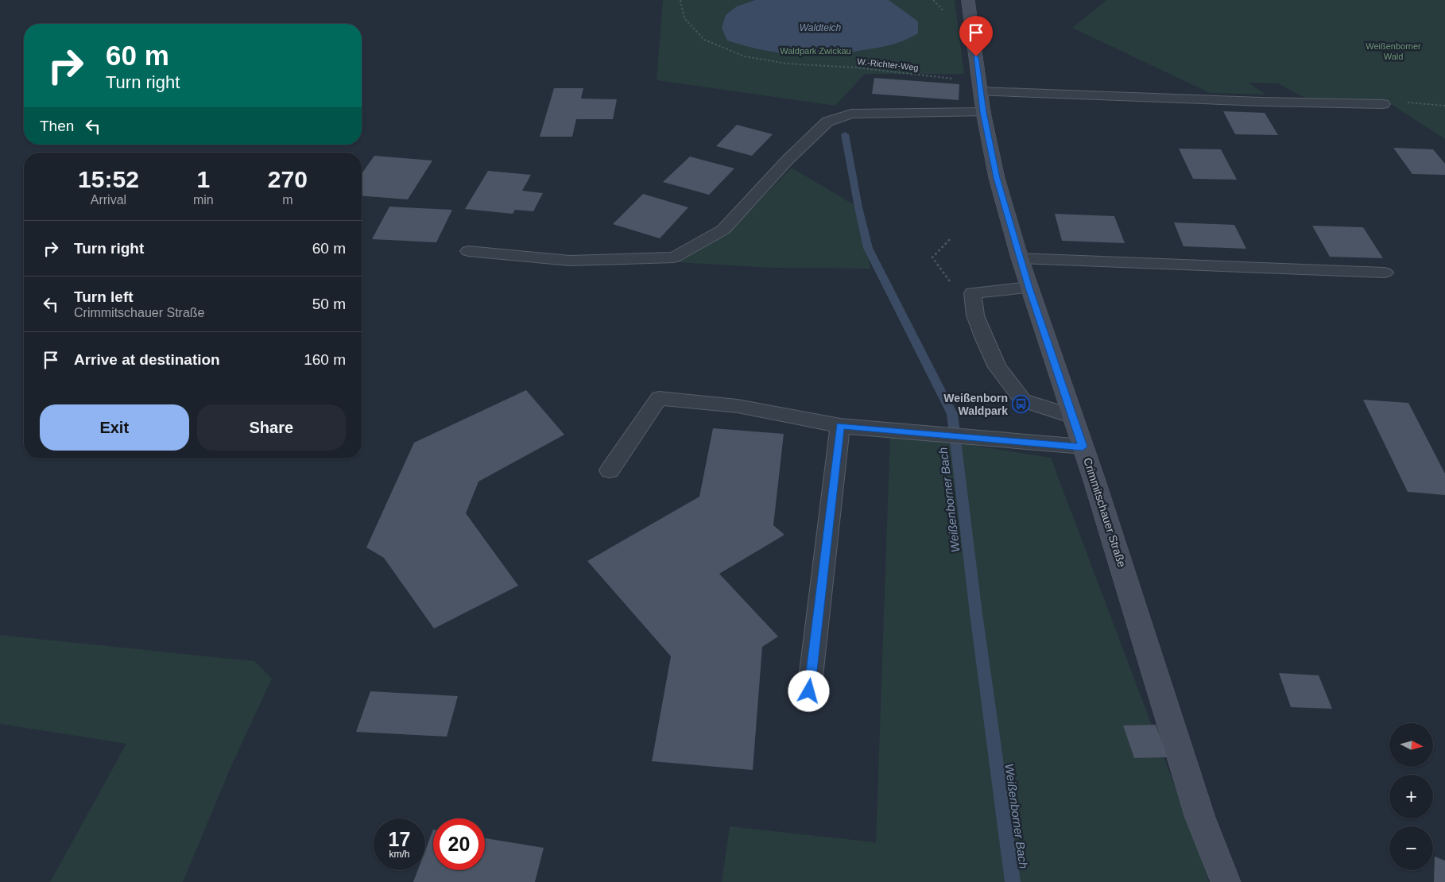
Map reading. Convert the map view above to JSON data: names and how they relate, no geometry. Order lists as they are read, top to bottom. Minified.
{"streets":{"main road":["Crimmitschauer Straße"],"path":["W.-Richter-Weg"]},"crossings":[["W.-Richter-Weg","Crimmitschauer Straße"]],"water":["Waldteich","Weißenborner Bach"],"parks":["Weißenborner Wald","Waldpark Zwickau"],"places":{"bus stop":["Weißenborn Waldpark"]},"north":"right","page":{"turn":["60 m","Turn right"],"then":"Then","eta":["15:52","Arrival","1","min","270","m"],"list":[{"name":"Turn right","value":"60 m"},{"name":"Turn left","note":"Crimmitschauer Straße","value":"50 m"},{"name":"Arrive at destination","value":"160 m"}],"buttons":["Exit","Share"],"map_buttons":["+","−"],"speed":"17 km/h","limit":"20"}}
